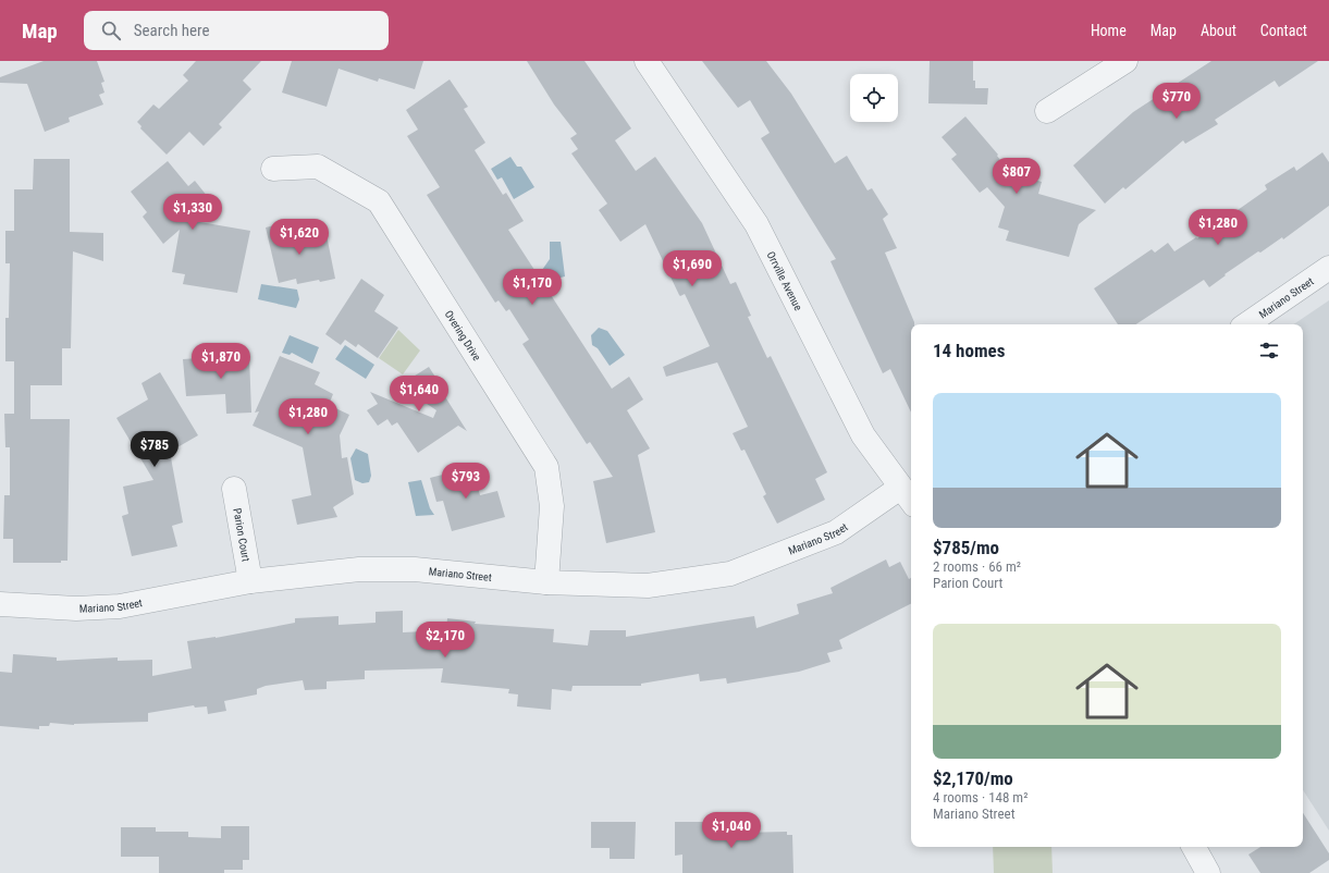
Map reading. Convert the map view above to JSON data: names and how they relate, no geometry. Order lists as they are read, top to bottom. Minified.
{"streets":{"street":["Orrville Avenue","Mariano Street","Overing Drive","Parion Court"]},"crossings":[["Orrville Avenue","Mariano Street"],["Mariano Street","Overing Drive"],["Mariano Street","Parion Court"]],"page":{"header":"Map","search":"Search here","nav":["Home","Map","About","Contact"],"price":["$770","$807","$1,330","$1,280","$1,620","$1,690","$1,170","$1,870","$1,640","$1,280","$785","$793","$2,170","$1,040"],"heading":"14 homes","list":[{"name":"$785/mo","note":"2 rooms · 66 m² · Parion Court"},{"name":"$2,170/mo","note":"4 rooms · 148 m² · Mariano Street"}]}}
